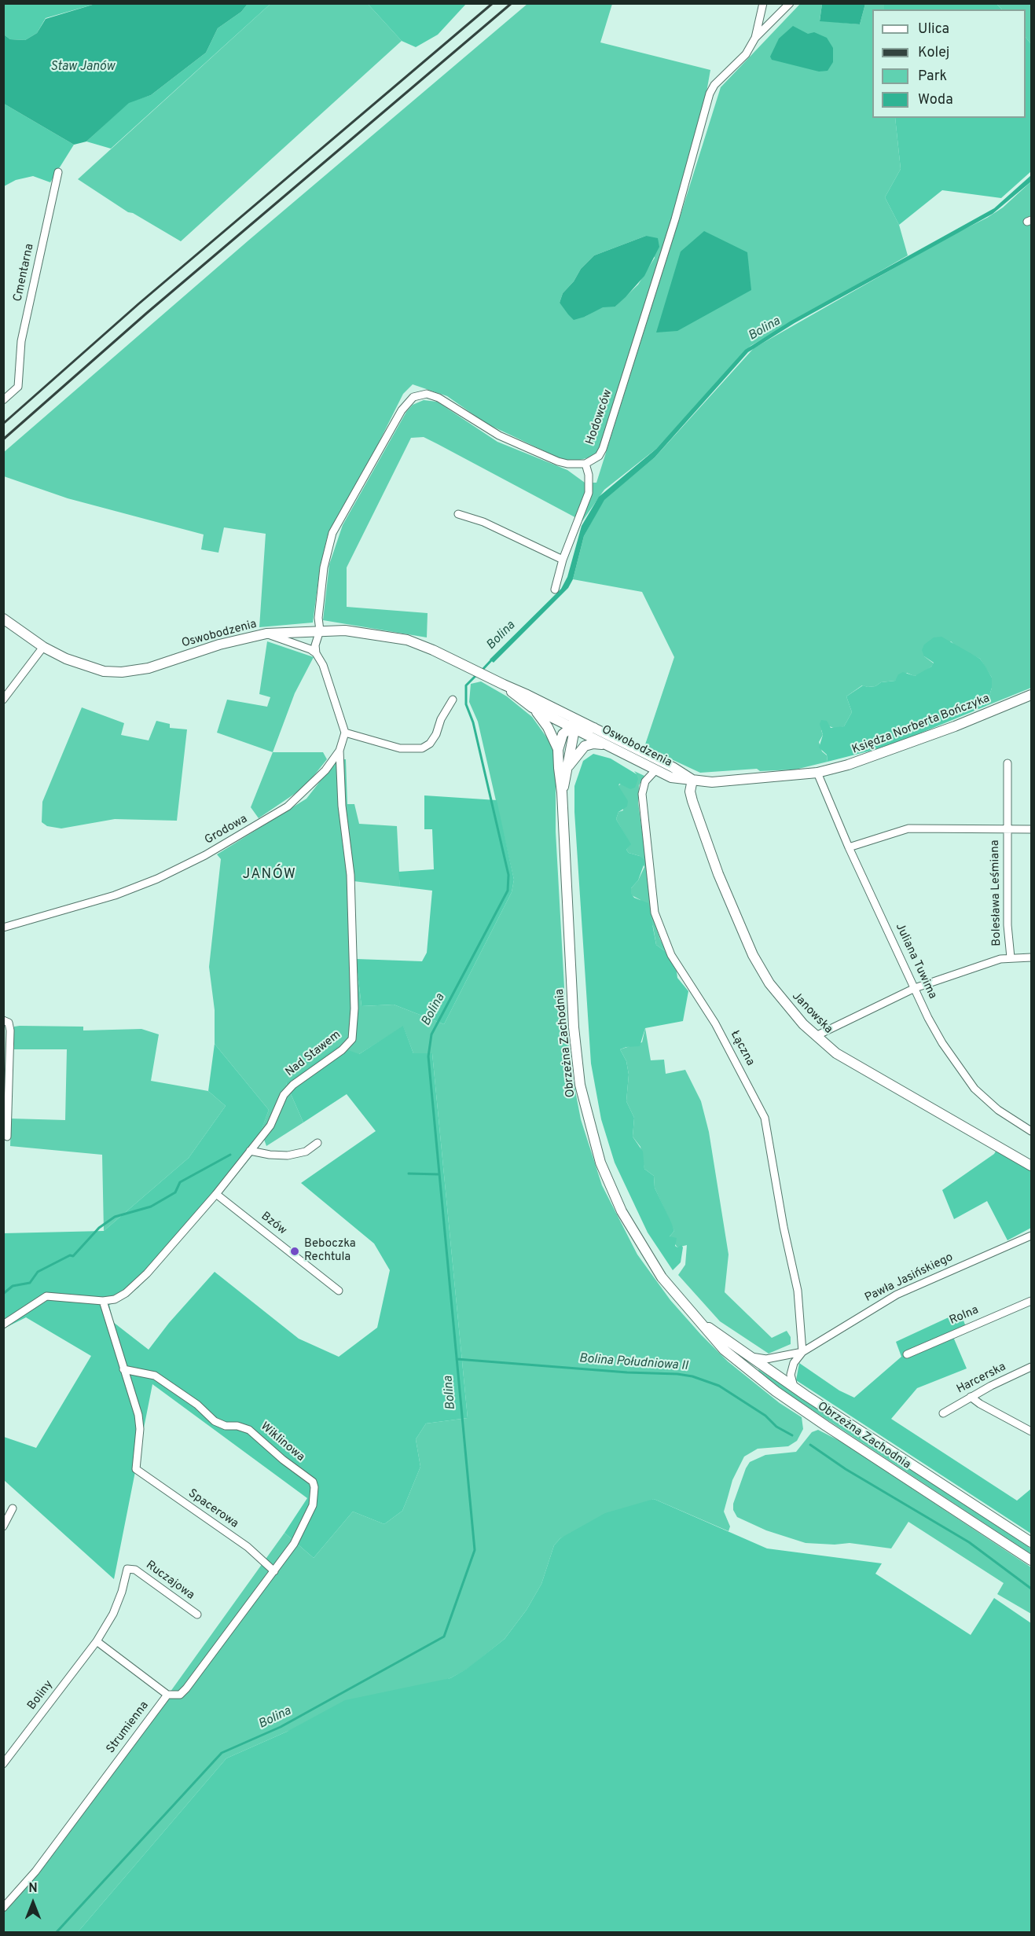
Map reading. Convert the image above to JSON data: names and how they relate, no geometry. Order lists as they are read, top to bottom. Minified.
{"streets":{"street":["Cmentarna","Hodowców","Oswobodzenia","Księdza Norberta Bończyka","Grodowa","Bolesława Leśmiana","Juliana Tuwima","Janowska","Obrzeżna Zachodnia","Łączna","Nad Stawem","Bzów","Pawła Jasińskiego","Rolna","Harcerska","Wiklinowa","Spacerowa","Ruczajowa","Boliny","Strumienna"]},"crossings":[["Oswobodzenia","Księdza Norberta Bończyka"],["Oswobodzenia","Juliana Tuwima"],["Oswobodzenia","Janowska"],["Oswobodzenia","Obrzeżna Zachodnia"],["Oswobodzenia","Łączna"],["Księdza Norberta Bończyka","Juliana Tuwima"],["Grodowa","Nad Stawem"],["Bolesława Leśmiana","Juliana Tuwima"],["Obrzeżna Zachodnia","Pawła Jasińskiego"],["Łączna","Pawła Jasińskiego"],["Nad Stawem","Bzów"],["Wiklinowa","Spacerowa"],["Ruczajowa","Boliny"]],"districts":["JANÓW"],"water":["Staw Janów","Bolina","Bolina Południowa II"],"places":["Beboczka Rechtula"],"legend":["Ulica","Kolej","Park","Woda"],"north":"top"}
